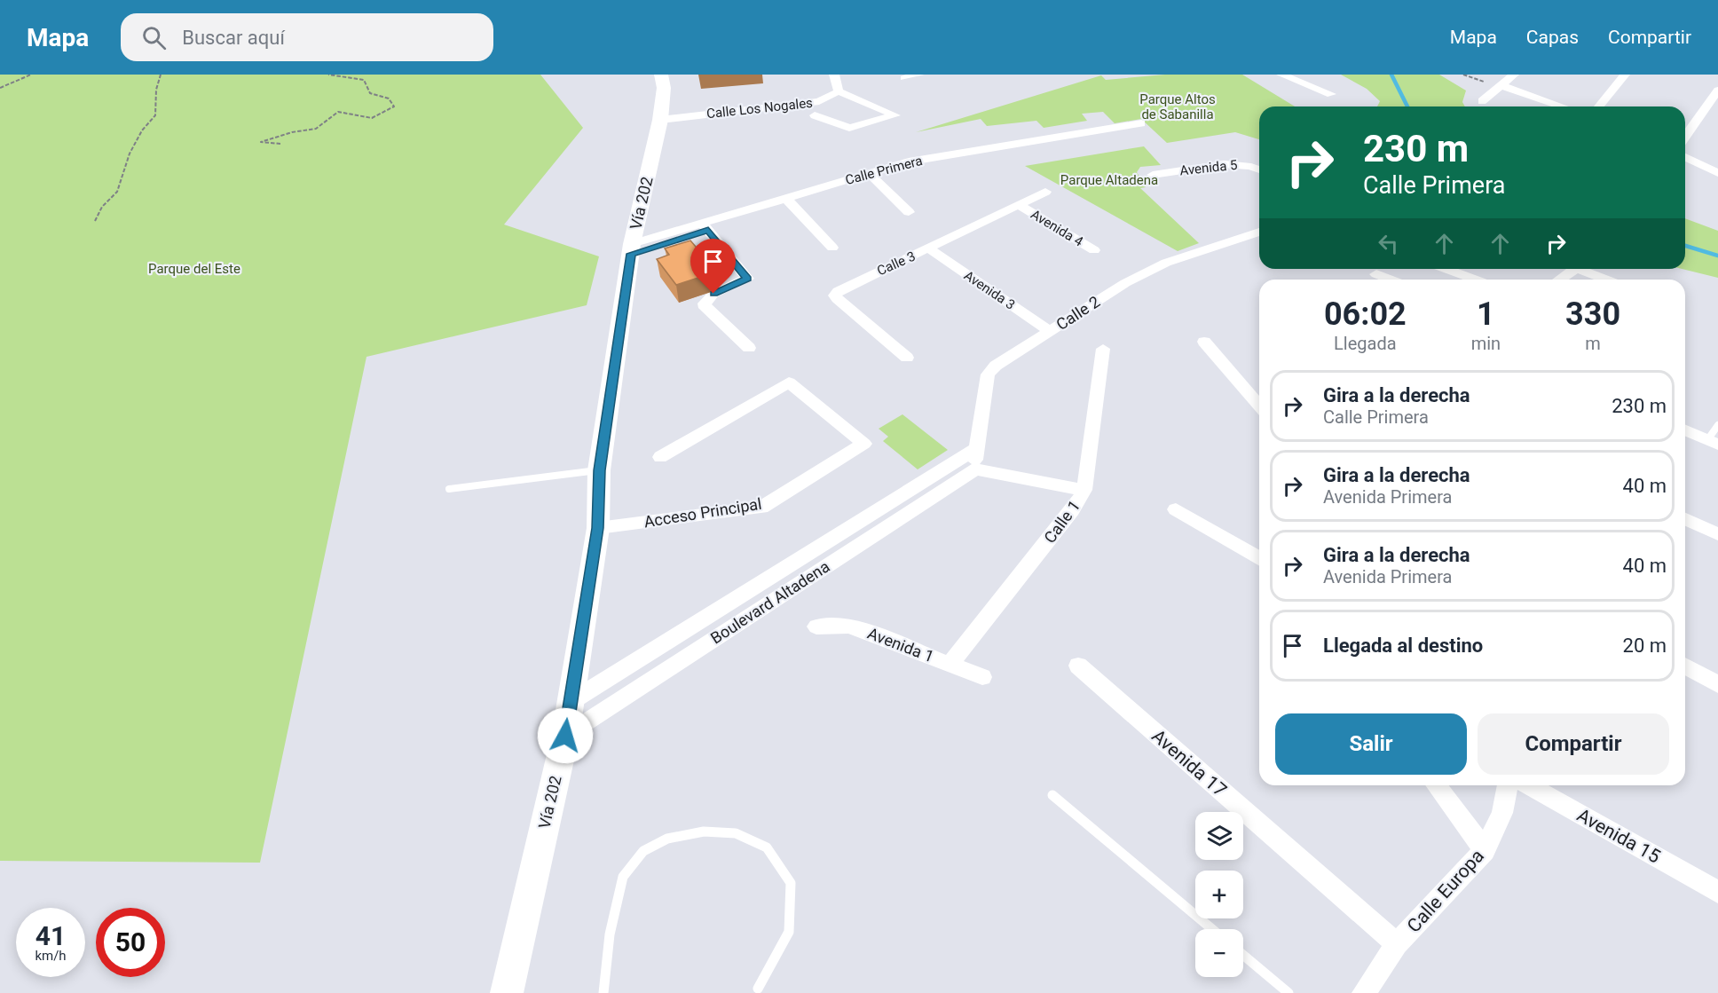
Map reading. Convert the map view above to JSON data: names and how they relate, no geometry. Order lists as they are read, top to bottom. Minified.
{"streets":{"main road":["Vía 202"],"street":["Calle Los Nogales","Avenida 5","Calle Primera","Avenida 4","Calle 3","Avenida 3","Calle 2","Acceso Principal","Calle 1","Boulevard Altadena","Avenida 1","Avenida 17","Avenida 15","Calle Europa"]},"crossings":[["Calle Los Nogales","Vía 202"],["Calle Primera","Vía 202"],["Vía 202","Acceso Principal"],["Vía 202","Boulevard Altadena"],["Avenida 4","Calle 3"],["Calle 3","Avenida 3"],["Avenida 3","Calle 2"],["Calle 2","Boulevard Altadena"],["Calle 1","Avenida 1"],["Avenida 17","Calle Europa"]],"parks":["Parque Altos de Sabanilla","Parque Altadena","Parque del Este"],"page":{"header":"Mapa","search":"Buscar aquí","nav":["Mapa","Capas","Compartir"],"turn":["230 m","Calle Primera"],"eta":["06:02","Llegada","1","min","330","m"],"list":[{"name":"Gira a la derecha","note":"Calle Primera","value":"230 m"},{"name":"Gira a la derecha","note":"Avenida Primera","value":"40 m"},{"name":"Gira a la derecha","note":"Avenida Primera","value":"40 m"},{"name":"Llegada al destino","value":"20 m"}],"buttons":["Salir","Compartir"],"map_buttons":["+","−"],"speed":"41 km/h","limit":"50"}}
